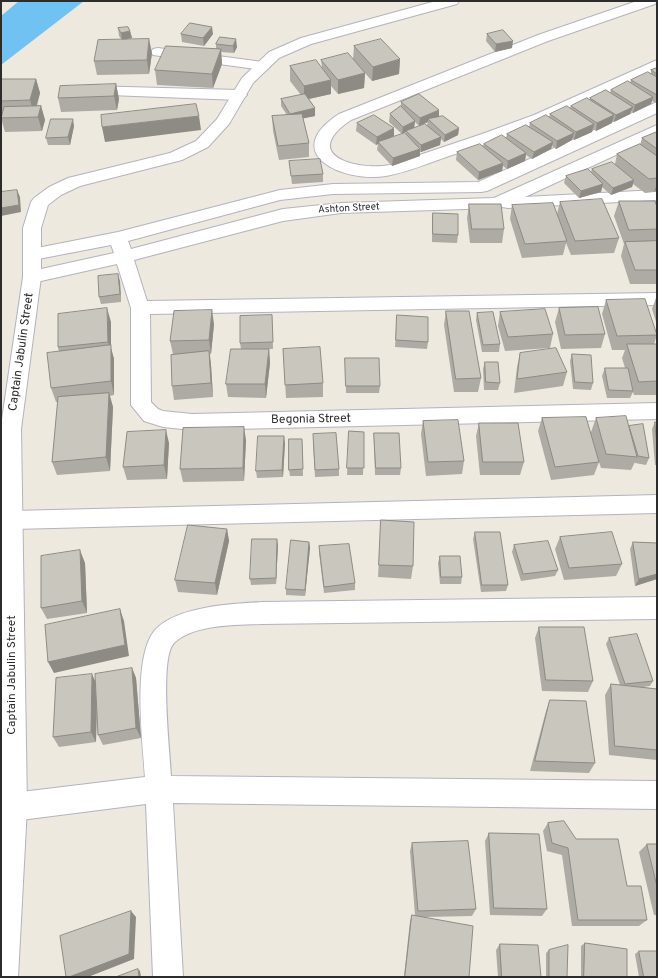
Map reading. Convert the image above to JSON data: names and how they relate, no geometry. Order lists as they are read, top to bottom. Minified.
{"streets":{"street":["Ashton Street","Captain Jabulin Street","Begonia Street"]},"crossings":[["Ashton Street","Captain Jabulin Street"],["Ashton Street","Begonia Street"]]}
